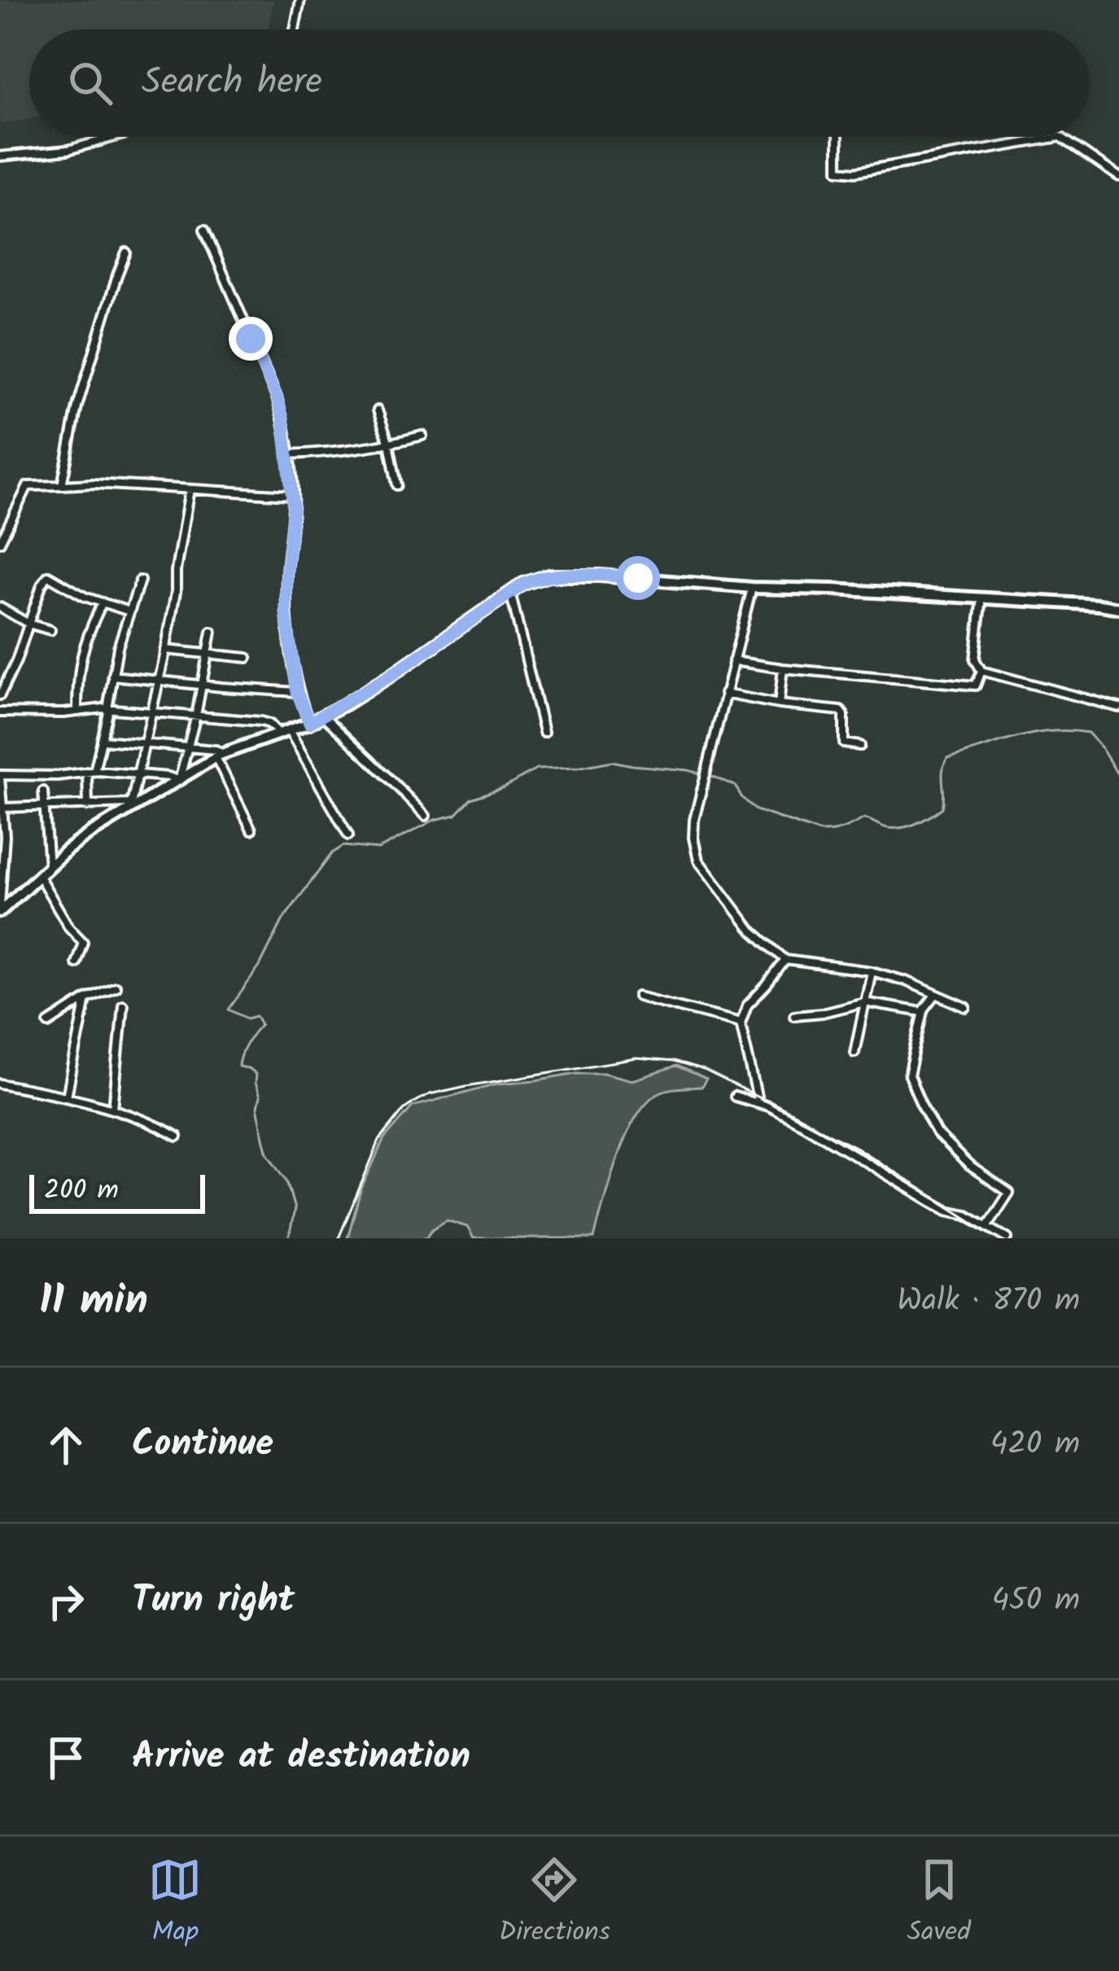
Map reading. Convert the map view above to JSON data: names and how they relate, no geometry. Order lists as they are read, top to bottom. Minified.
{"scale_bar":"200 m","page":{"search":"Search here","scale":"200 m","heading":["11 min","Walk · 870 m"],"list":[["Continue","420 m"],["Turn right","450 m"],"Arrive at destination"],"nav":["Map","Directions","Saved"]}}
